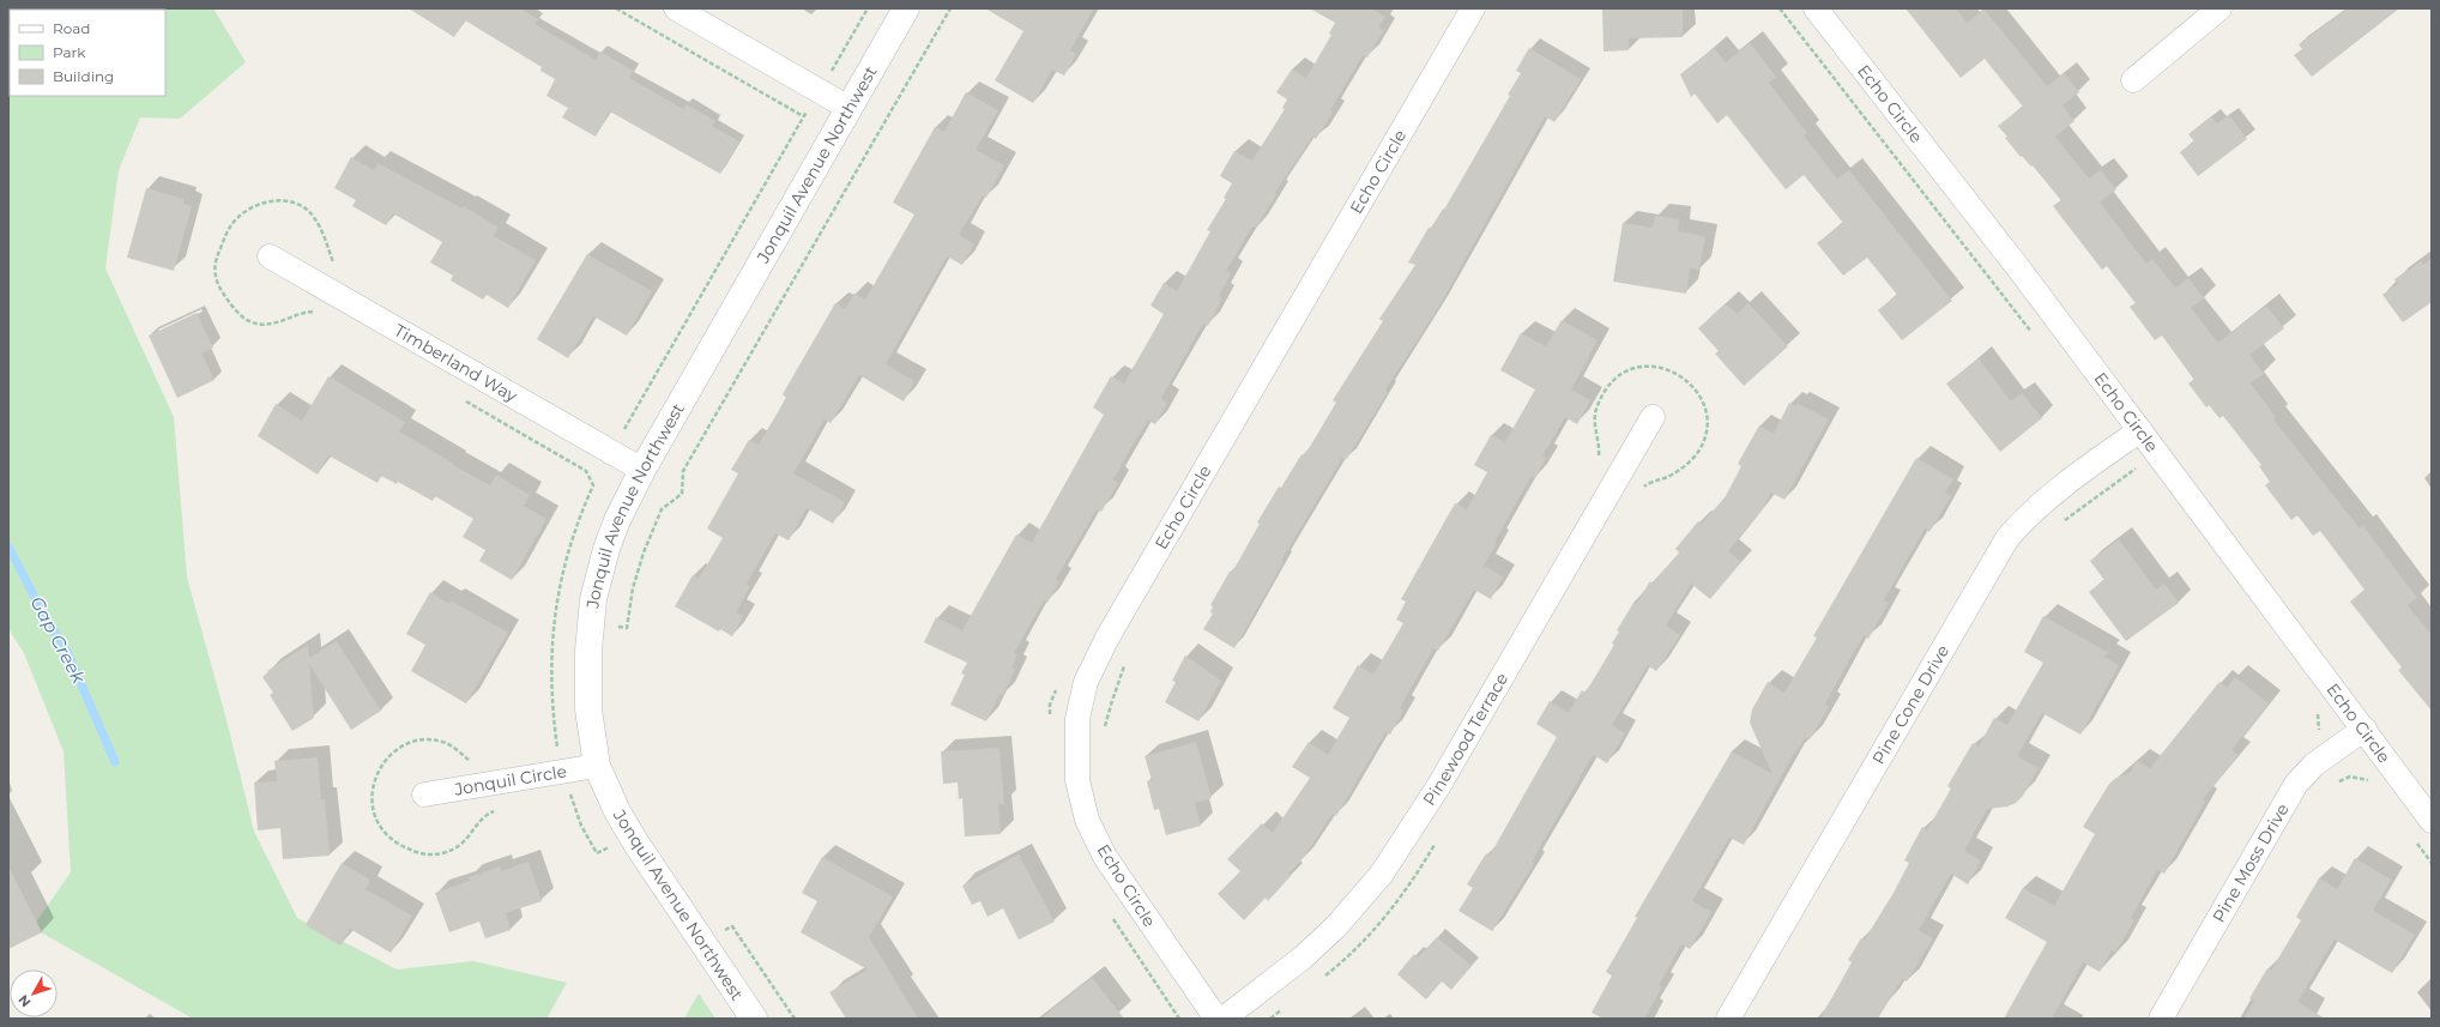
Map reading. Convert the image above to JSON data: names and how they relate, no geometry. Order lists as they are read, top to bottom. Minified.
{"streets":{"street":["Echo Circle","Jonquil Avenue Northwest","Timberland Way","Pine Cone Drive","Pinewood Terrace","Jonquil Circle","Pine Moss Drive"]},"crossings":[["Echo Circle","Pine Cone Drive"],["Echo Circle","Pine Moss Drive"],["Jonquil Avenue Northwest","Timberland Way"],["Jonquil Avenue Northwest","Jonquil Circle"]],"water":["Gap Creek"],"legend":["Road","Park","Building"],"north":"bottom left"}
